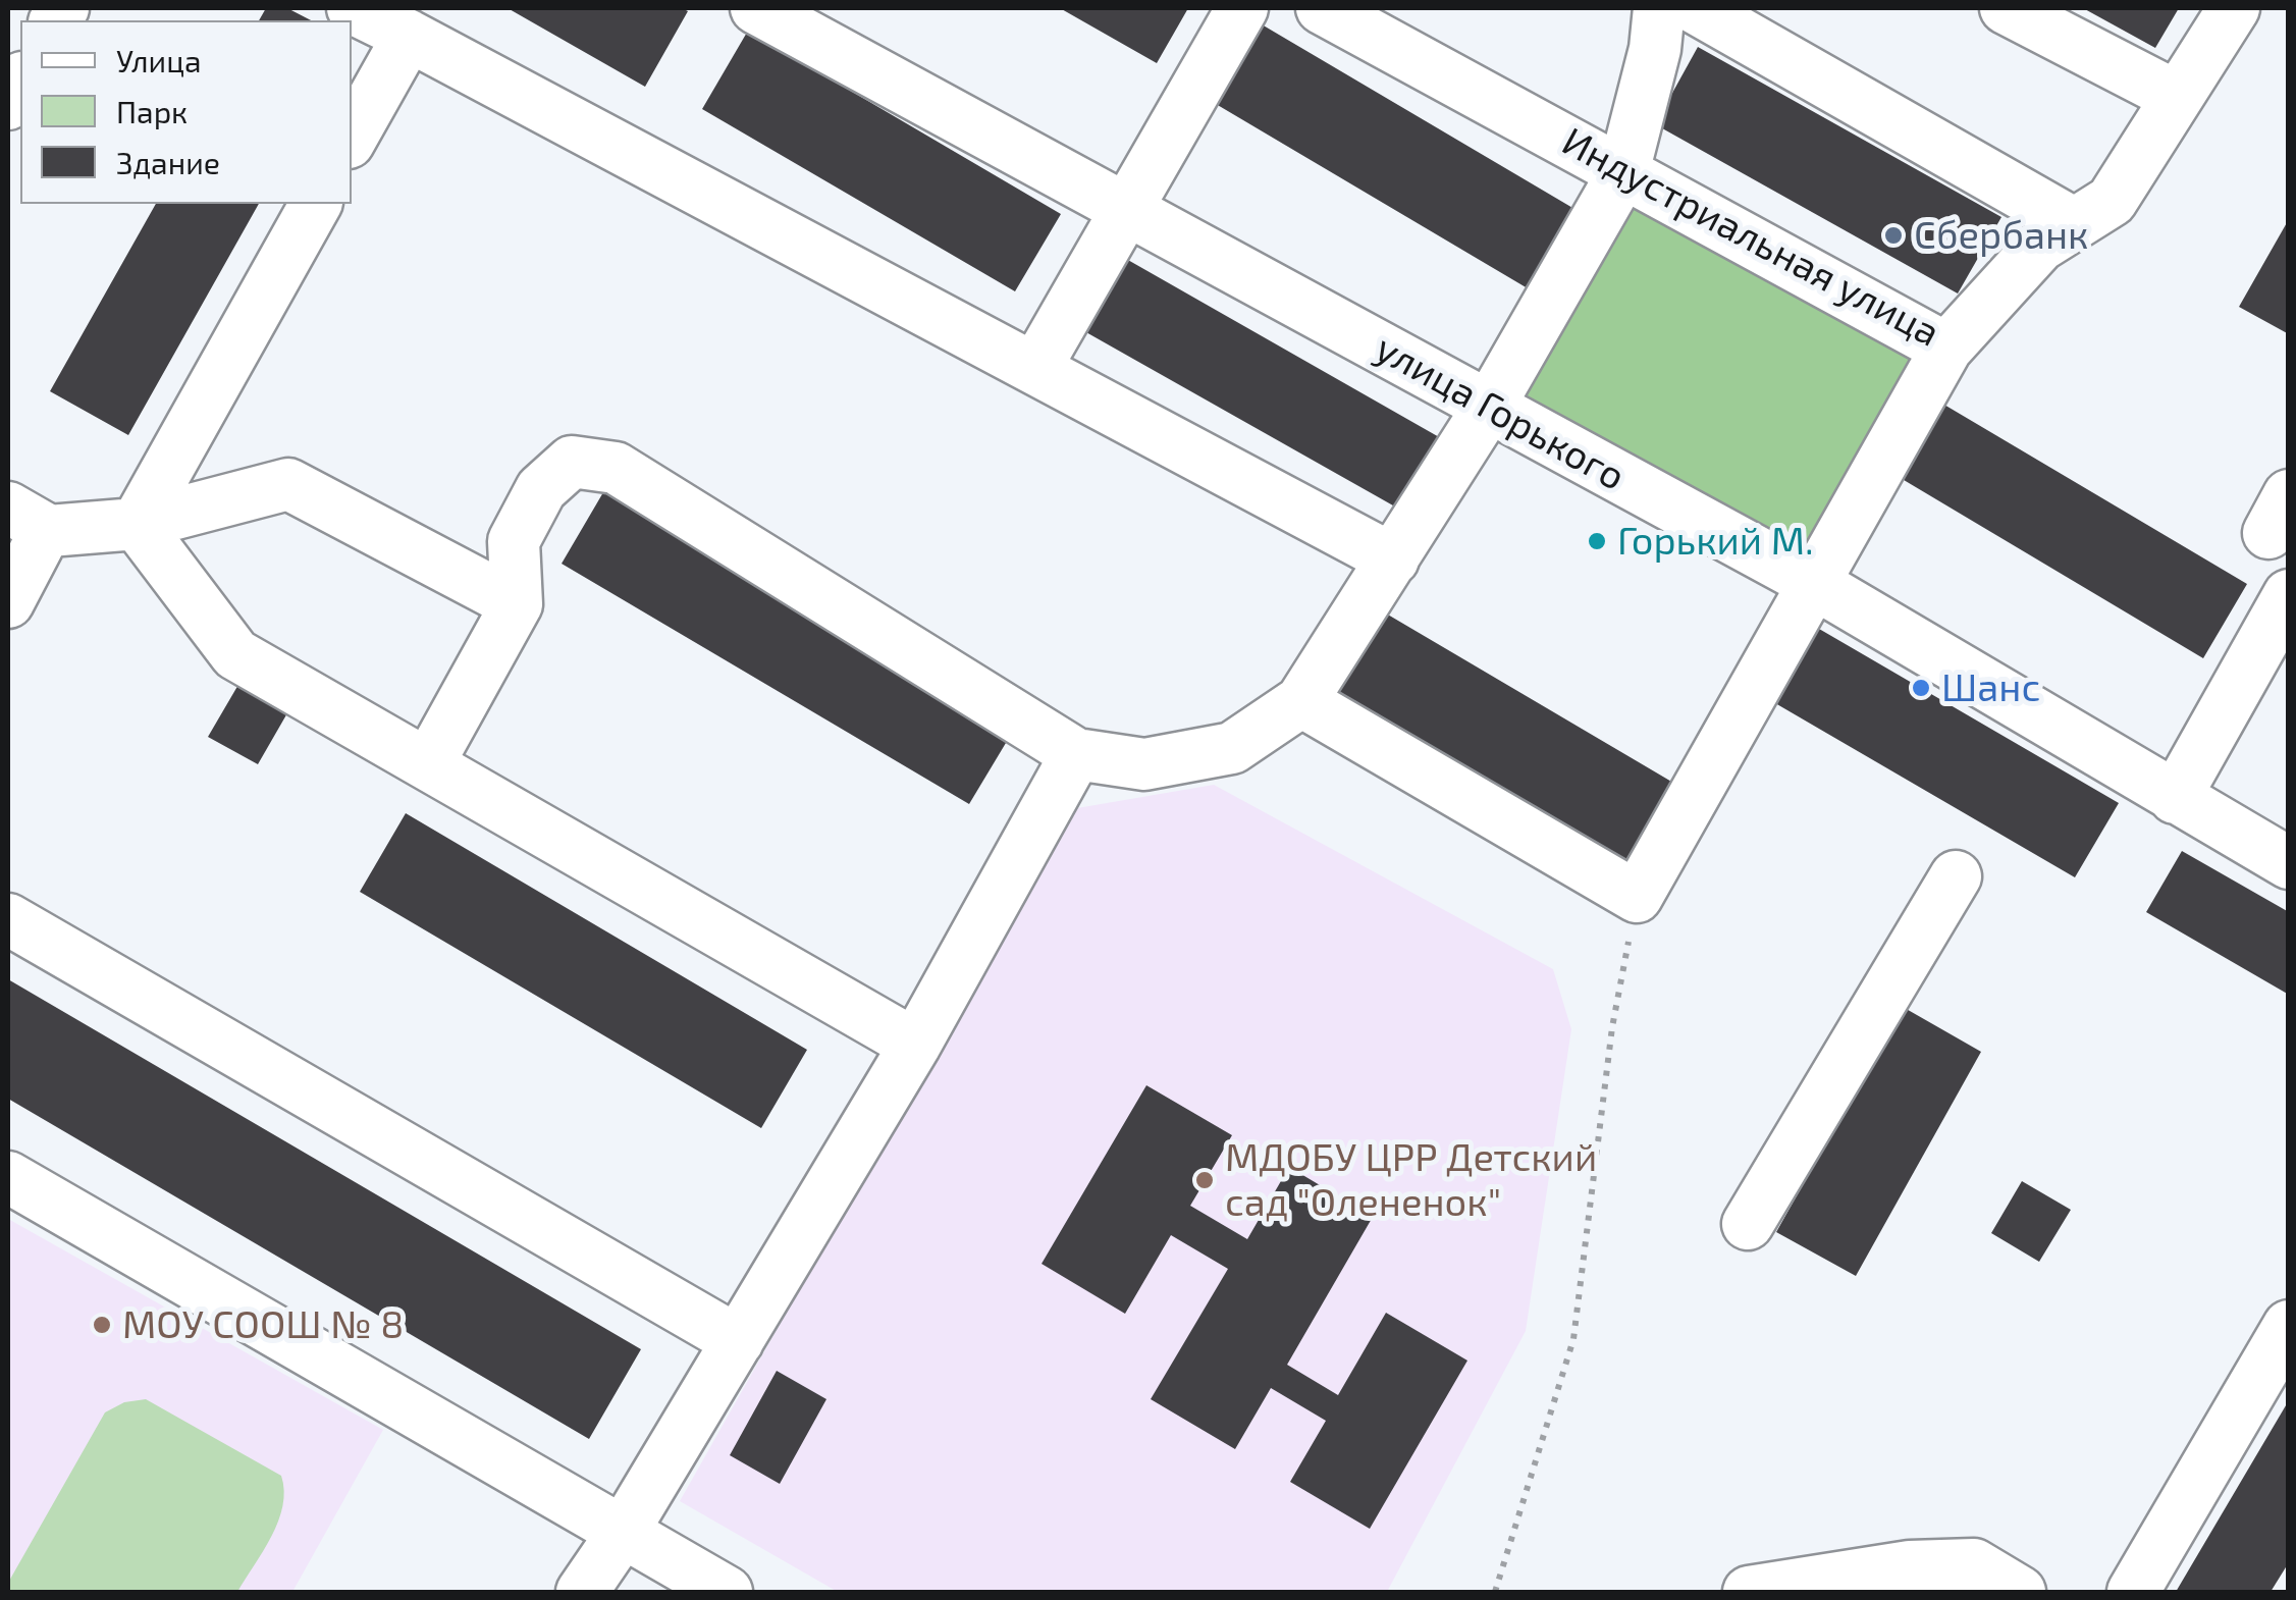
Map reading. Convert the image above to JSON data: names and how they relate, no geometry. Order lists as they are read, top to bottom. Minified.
{"streets":{"street":["Индустриальная улица","улица Горького"]},"places":["Сбербанк","Горький М.","Шанс","МДОБУ ЦРР Детский сад \"Олененок\"","МОУ СООШ № 8"],"legend":["Улица","Парк","Здание"]}
